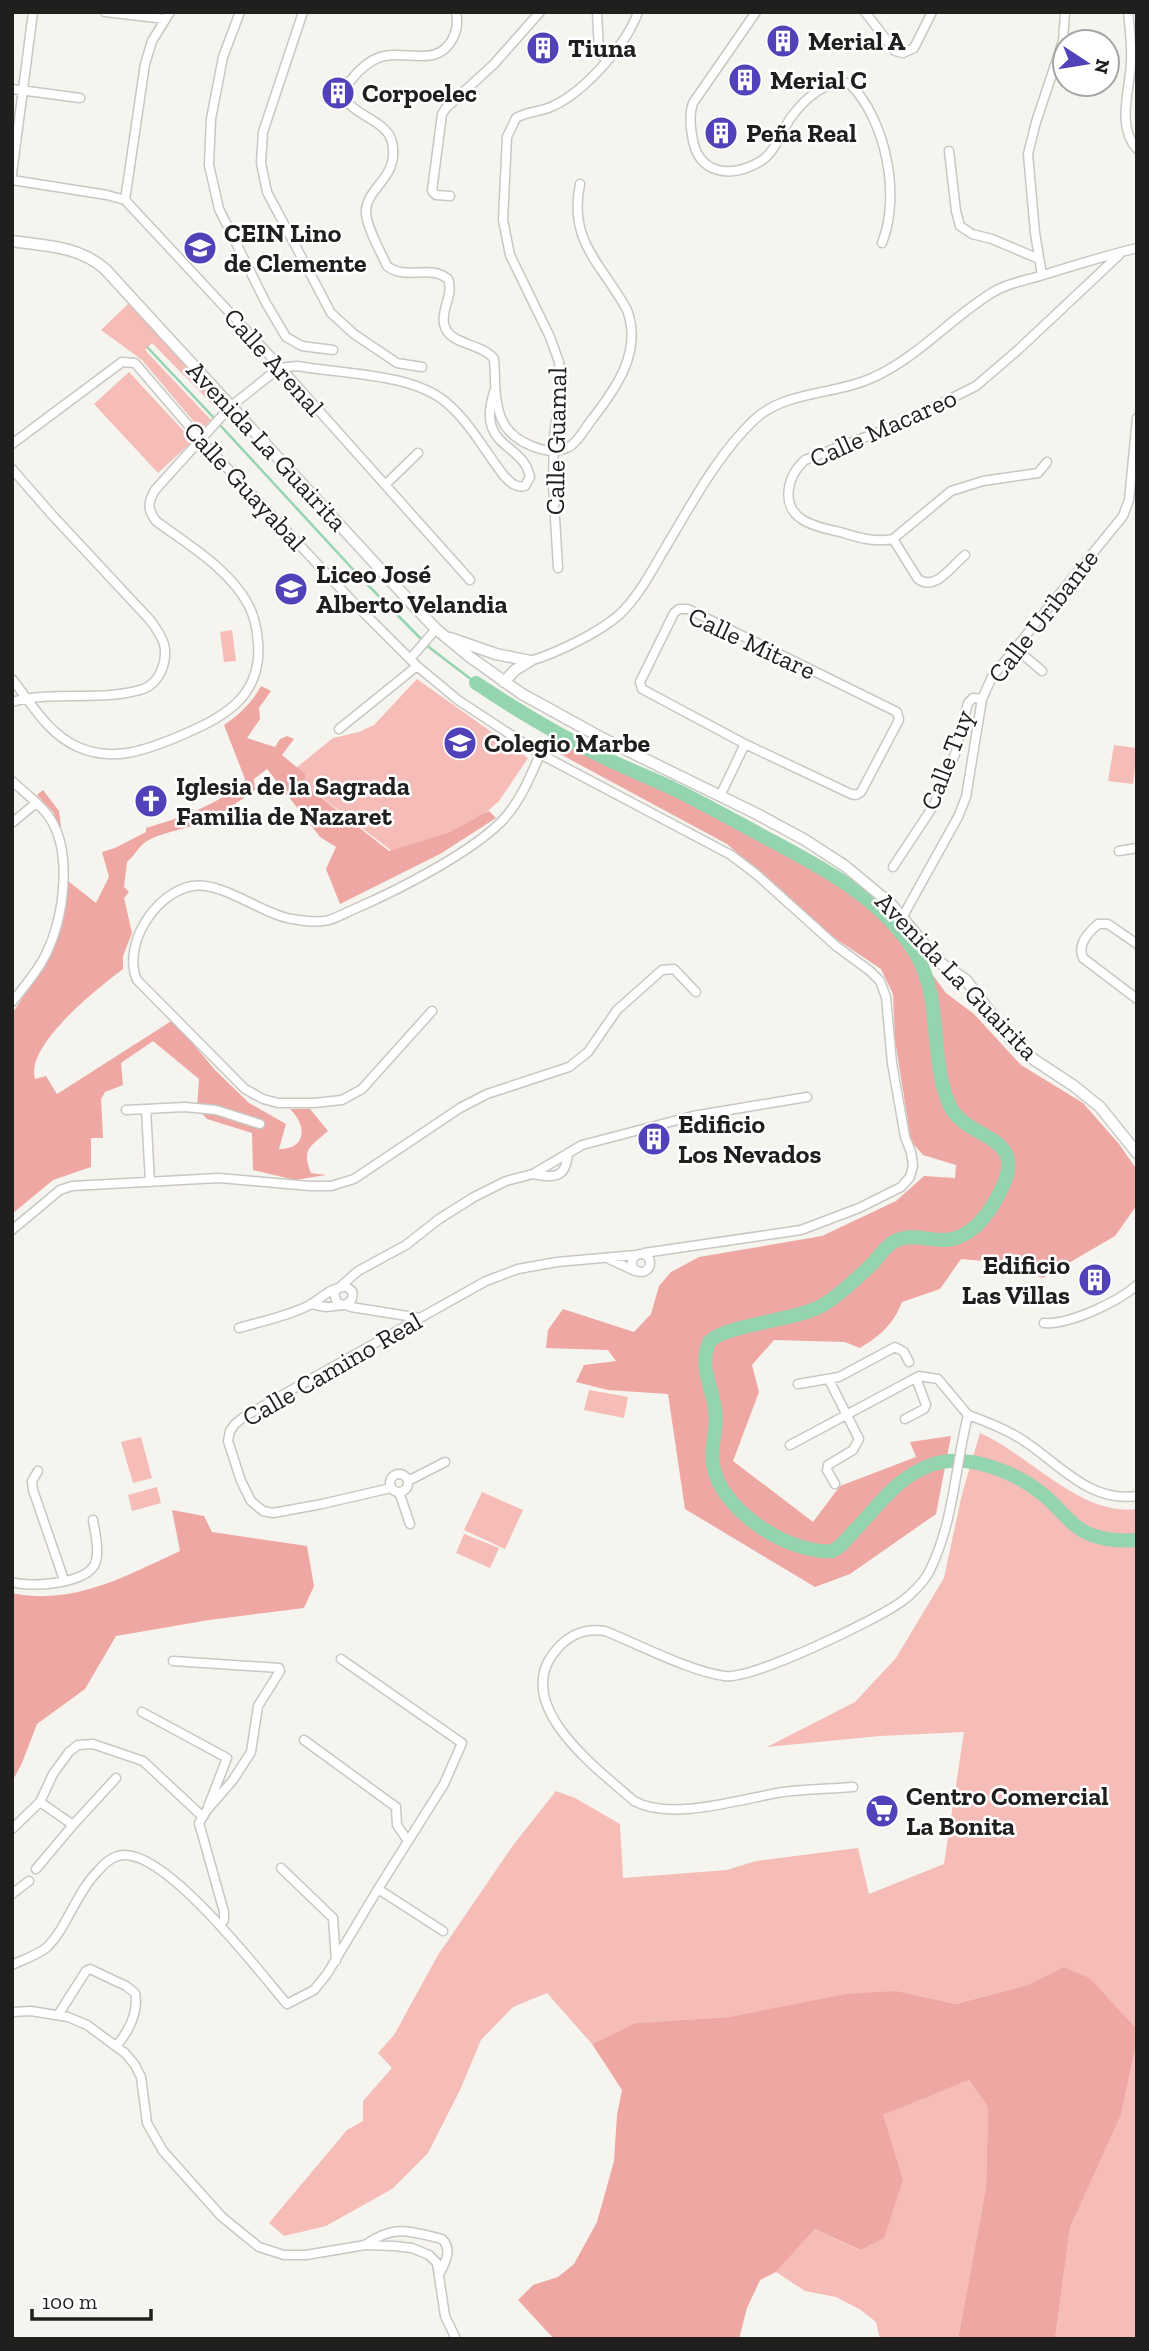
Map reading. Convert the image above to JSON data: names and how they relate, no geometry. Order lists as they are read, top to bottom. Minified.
{"streets":{"street":["Calle Arenal","Calle Macareo","Calle Guamal","Avenida La Guairita","Calle Guayabal","Calle Uribante","Calle Mitare","Calle Tuy","Calle Camino Real"]},"crossings":[["Avenida La Guairita","Calle Uribante"],["Calle Guayabal","Calle Camino Real"],["Calle Uribante","Calle Tuy"]],"places":{"building":["Merial A","Tiuna","Merial C","Corpoelec","Peña Real","Edificio Los Nevados","Edificio Las Villas"],"school or university":["CEIN Lino de Clemente","Liceo José Alberto Velandia","Colegio Marbe"],"church":["Iglesia de la Sagrada Familia de Nazaret"],"supermarket":["Centro Comercial La Bonita"]},"scale_bar":"100 m","north":"right"}
